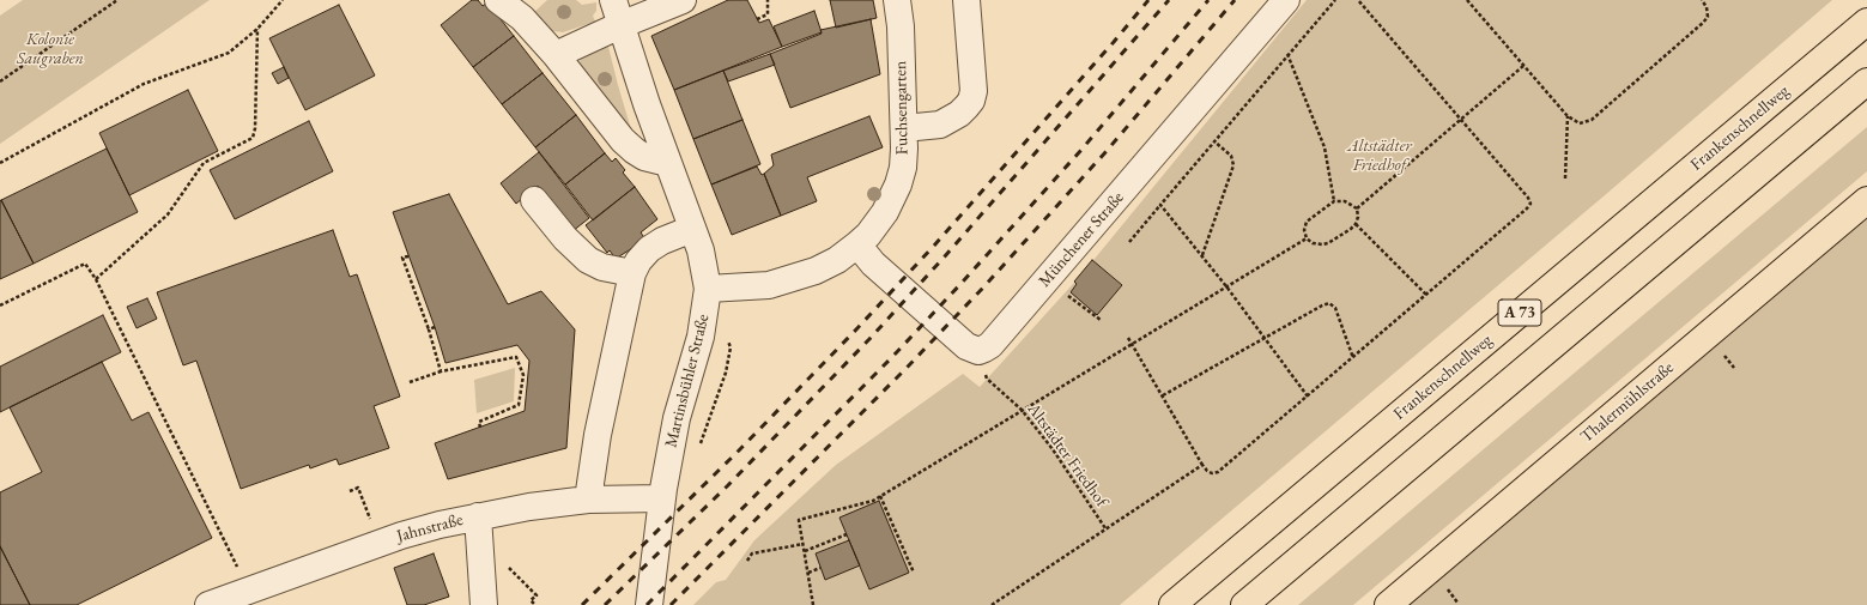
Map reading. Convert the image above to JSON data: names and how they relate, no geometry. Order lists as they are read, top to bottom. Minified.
{"streets":{"main road":["Frankenschnellweg","A 73","Thalermühlstraße"],"street":["Fuchsengarten","Münchener Straße","Martinsbühler Straße","Jahnstraße"],"path":["Altstädter Friedhof"]},"crossings":[["Fuchsengarten","Martinsbühler Straße"],["Münchener Straße","Altstädter Friedhof"],["Martinsbühler Straße","Jahnstraße"]],"parks":["Kolonie Saugraben","Altstädter Friedhof"]}
